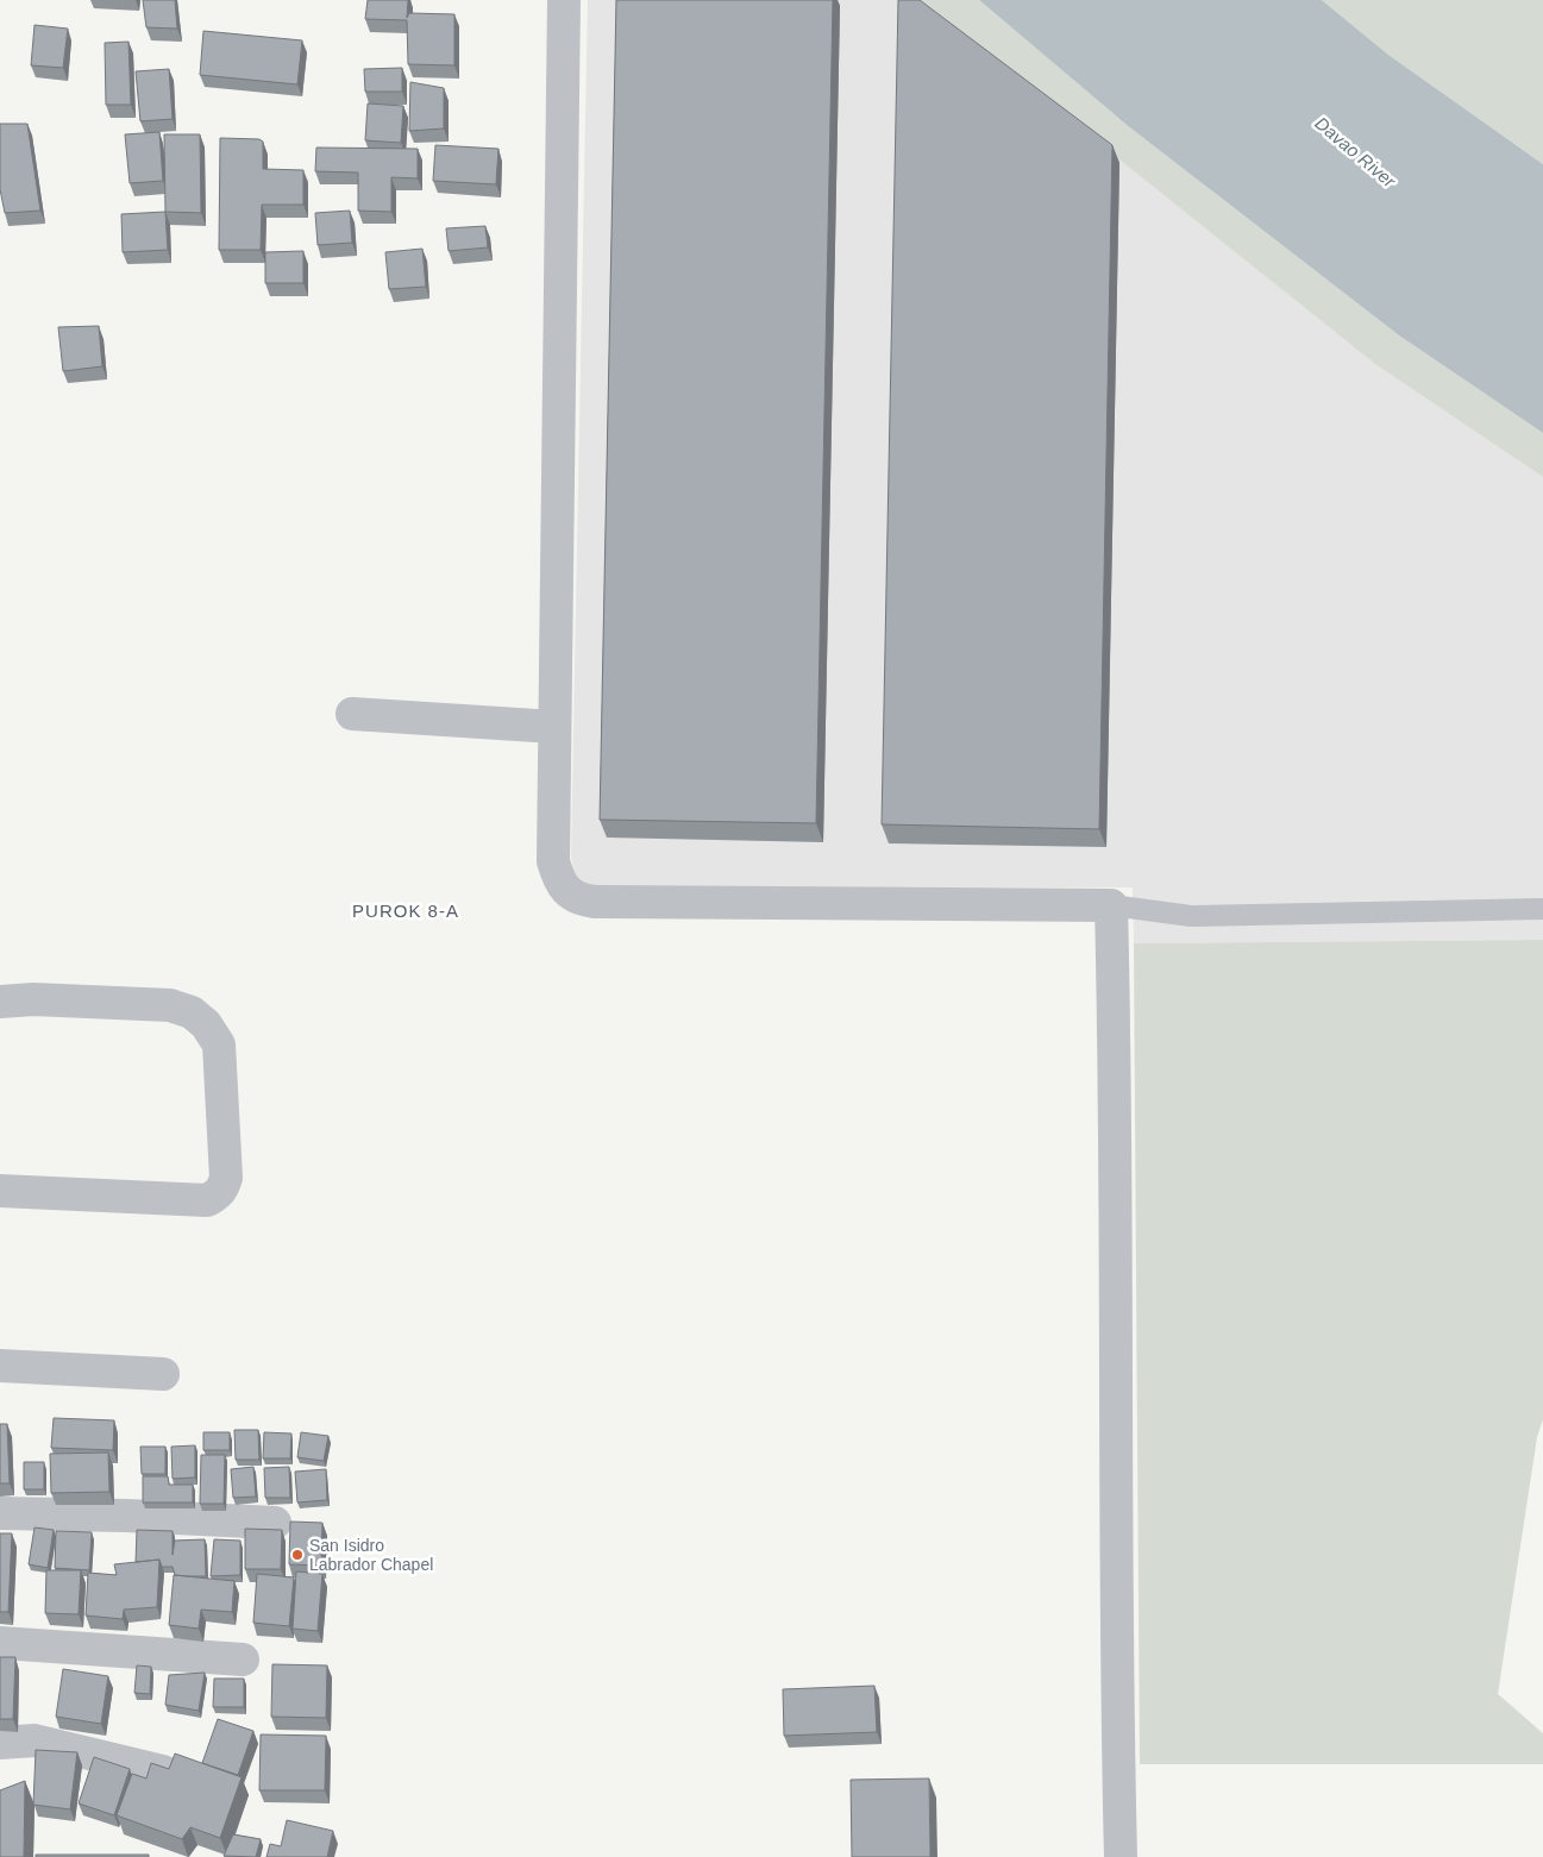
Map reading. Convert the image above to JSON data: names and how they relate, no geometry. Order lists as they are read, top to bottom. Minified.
{"districts":["PUROK 8-A"],"water":["Davao River"],"places":["San Isidro Labrador Chapel"]}
